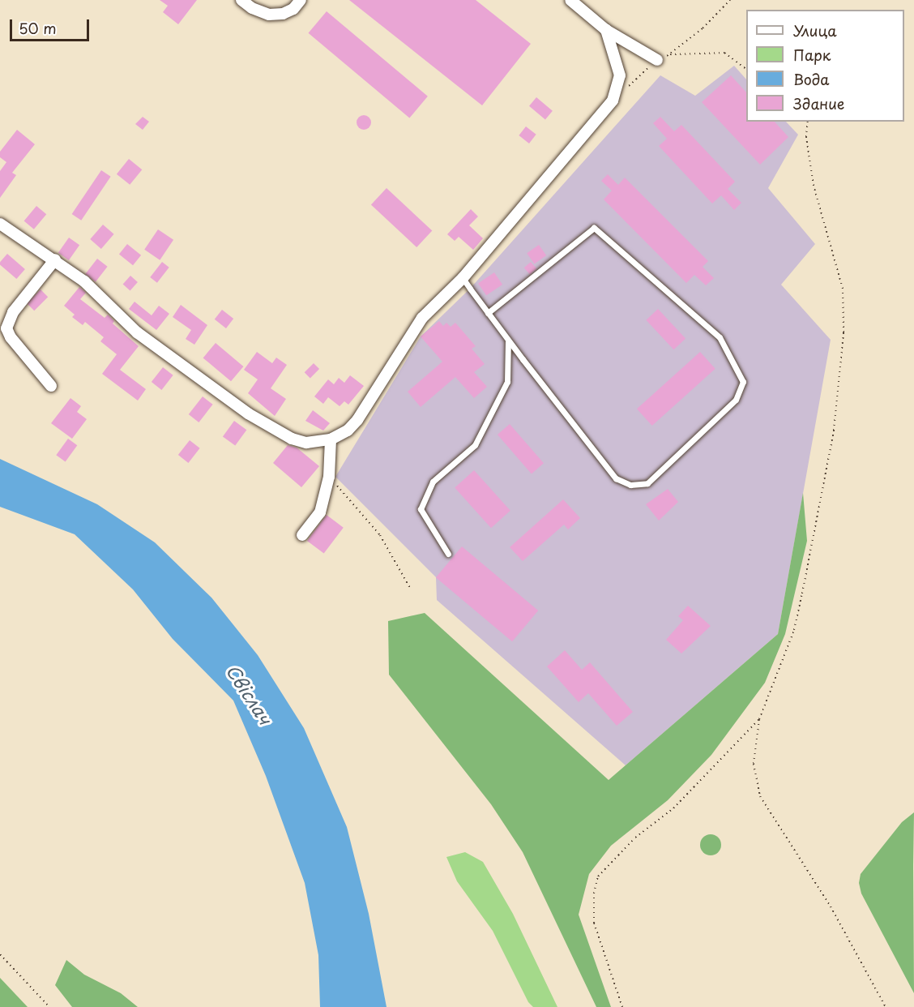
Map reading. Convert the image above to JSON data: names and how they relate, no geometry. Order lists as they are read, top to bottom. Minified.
{"water":["Свіслач"],"legend":["Улица","Парк","Вода","Здание"],"scale_bar":"50 m"}
